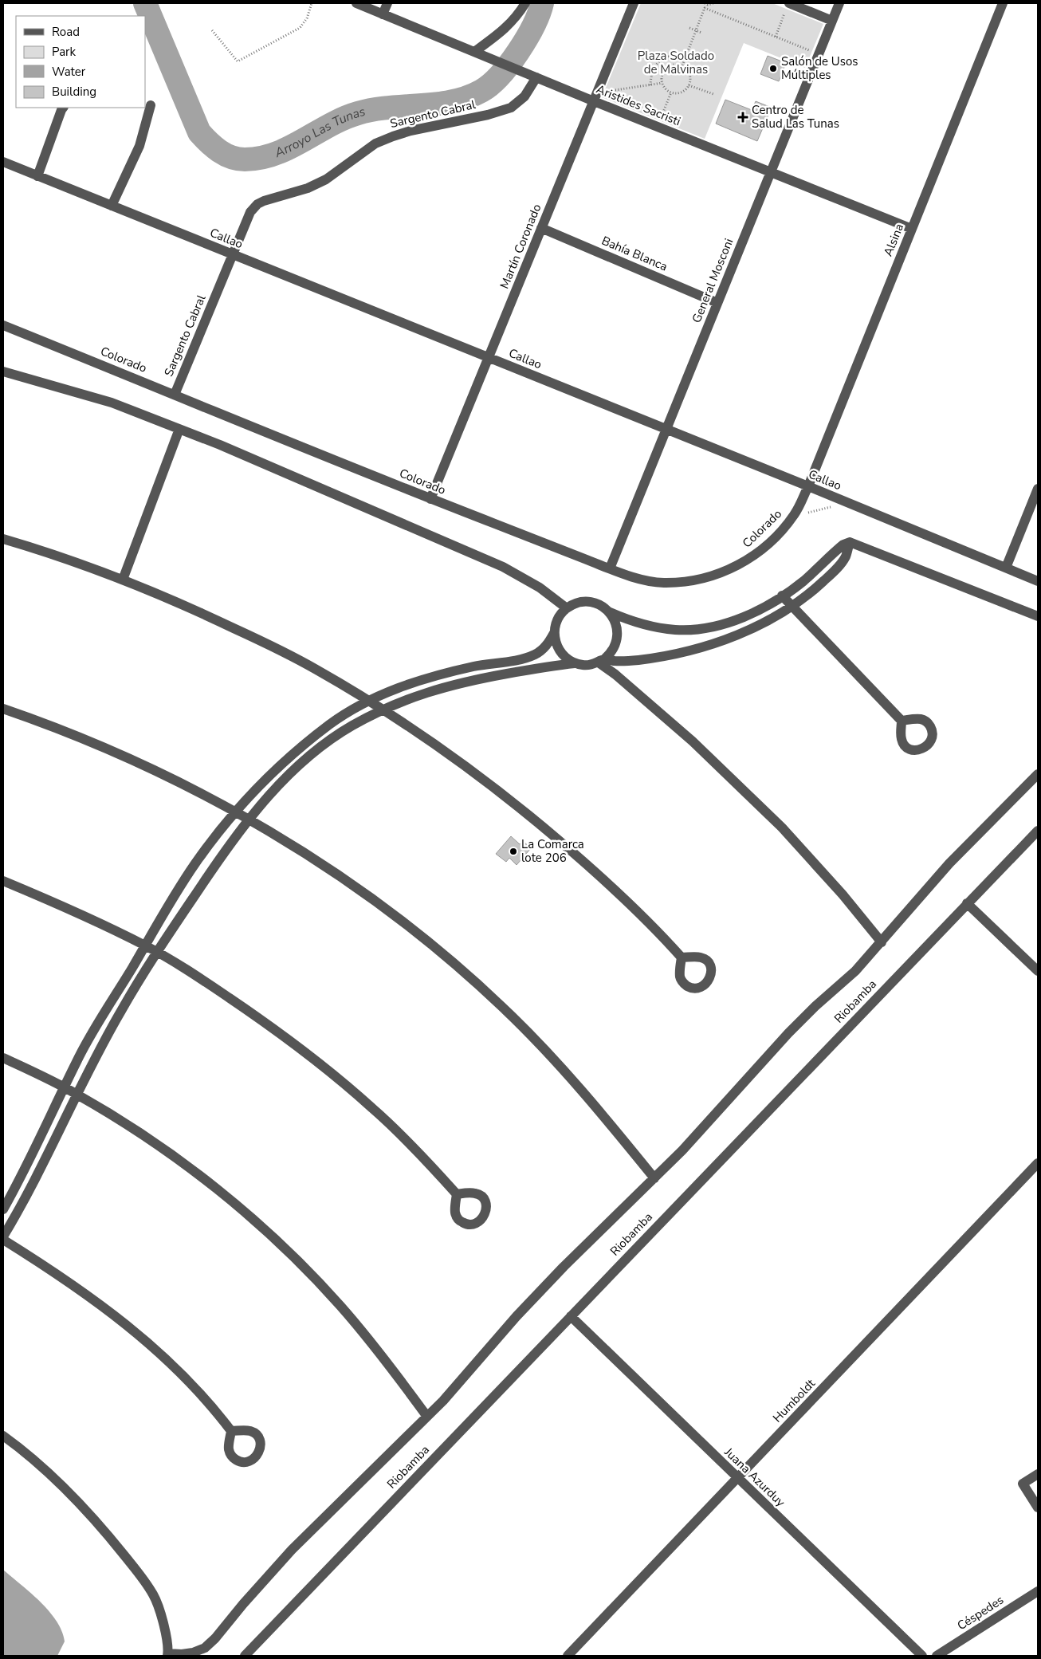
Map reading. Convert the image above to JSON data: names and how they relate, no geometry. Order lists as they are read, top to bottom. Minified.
{"streets":{"street":["Aristides Sacristi","Sargento Cabral","Callao","Alsina","Martín Coronado","Bahía Blanca","General Mosconi","Colorado","Riobamba","Humboldt","Juana Azurduy","Céspedes"]},"crossings":[["Aristides Sacristi","Sargento Cabral"],["Aristides Sacristi","Alsina"],["Aristides Sacristi","Martín Coronado"],["Aristides Sacristi","General Mosconi"],["Sargento Cabral","Callao"],["Sargento Cabral","Colorado"],["Callao","Alsina"],["Callao","Martín Coronado"],["Callao","General Mosconi"],["Callao","Colorado"],["Alsina","Colorado"],["Martín Coronado","Bahía Blanca"],["Martín Coronado","Colorado"],["Bahía Blanca","General Mosconi"],["General Mosconi","Colorado"],["Riobamba","Juana Azurduy"],["Humboldt","Juana Azurduy"]],"water":["Arroyo Las Tunas"],"parks":["Plaza Soldado de Malvinas"],"places":{"other":["Salón de Usos Múltiples","La Comarca lote 206"],"health":["Centro de Salud Las Tunas"]},"legend":["Road","Park","Water","Building"]}
